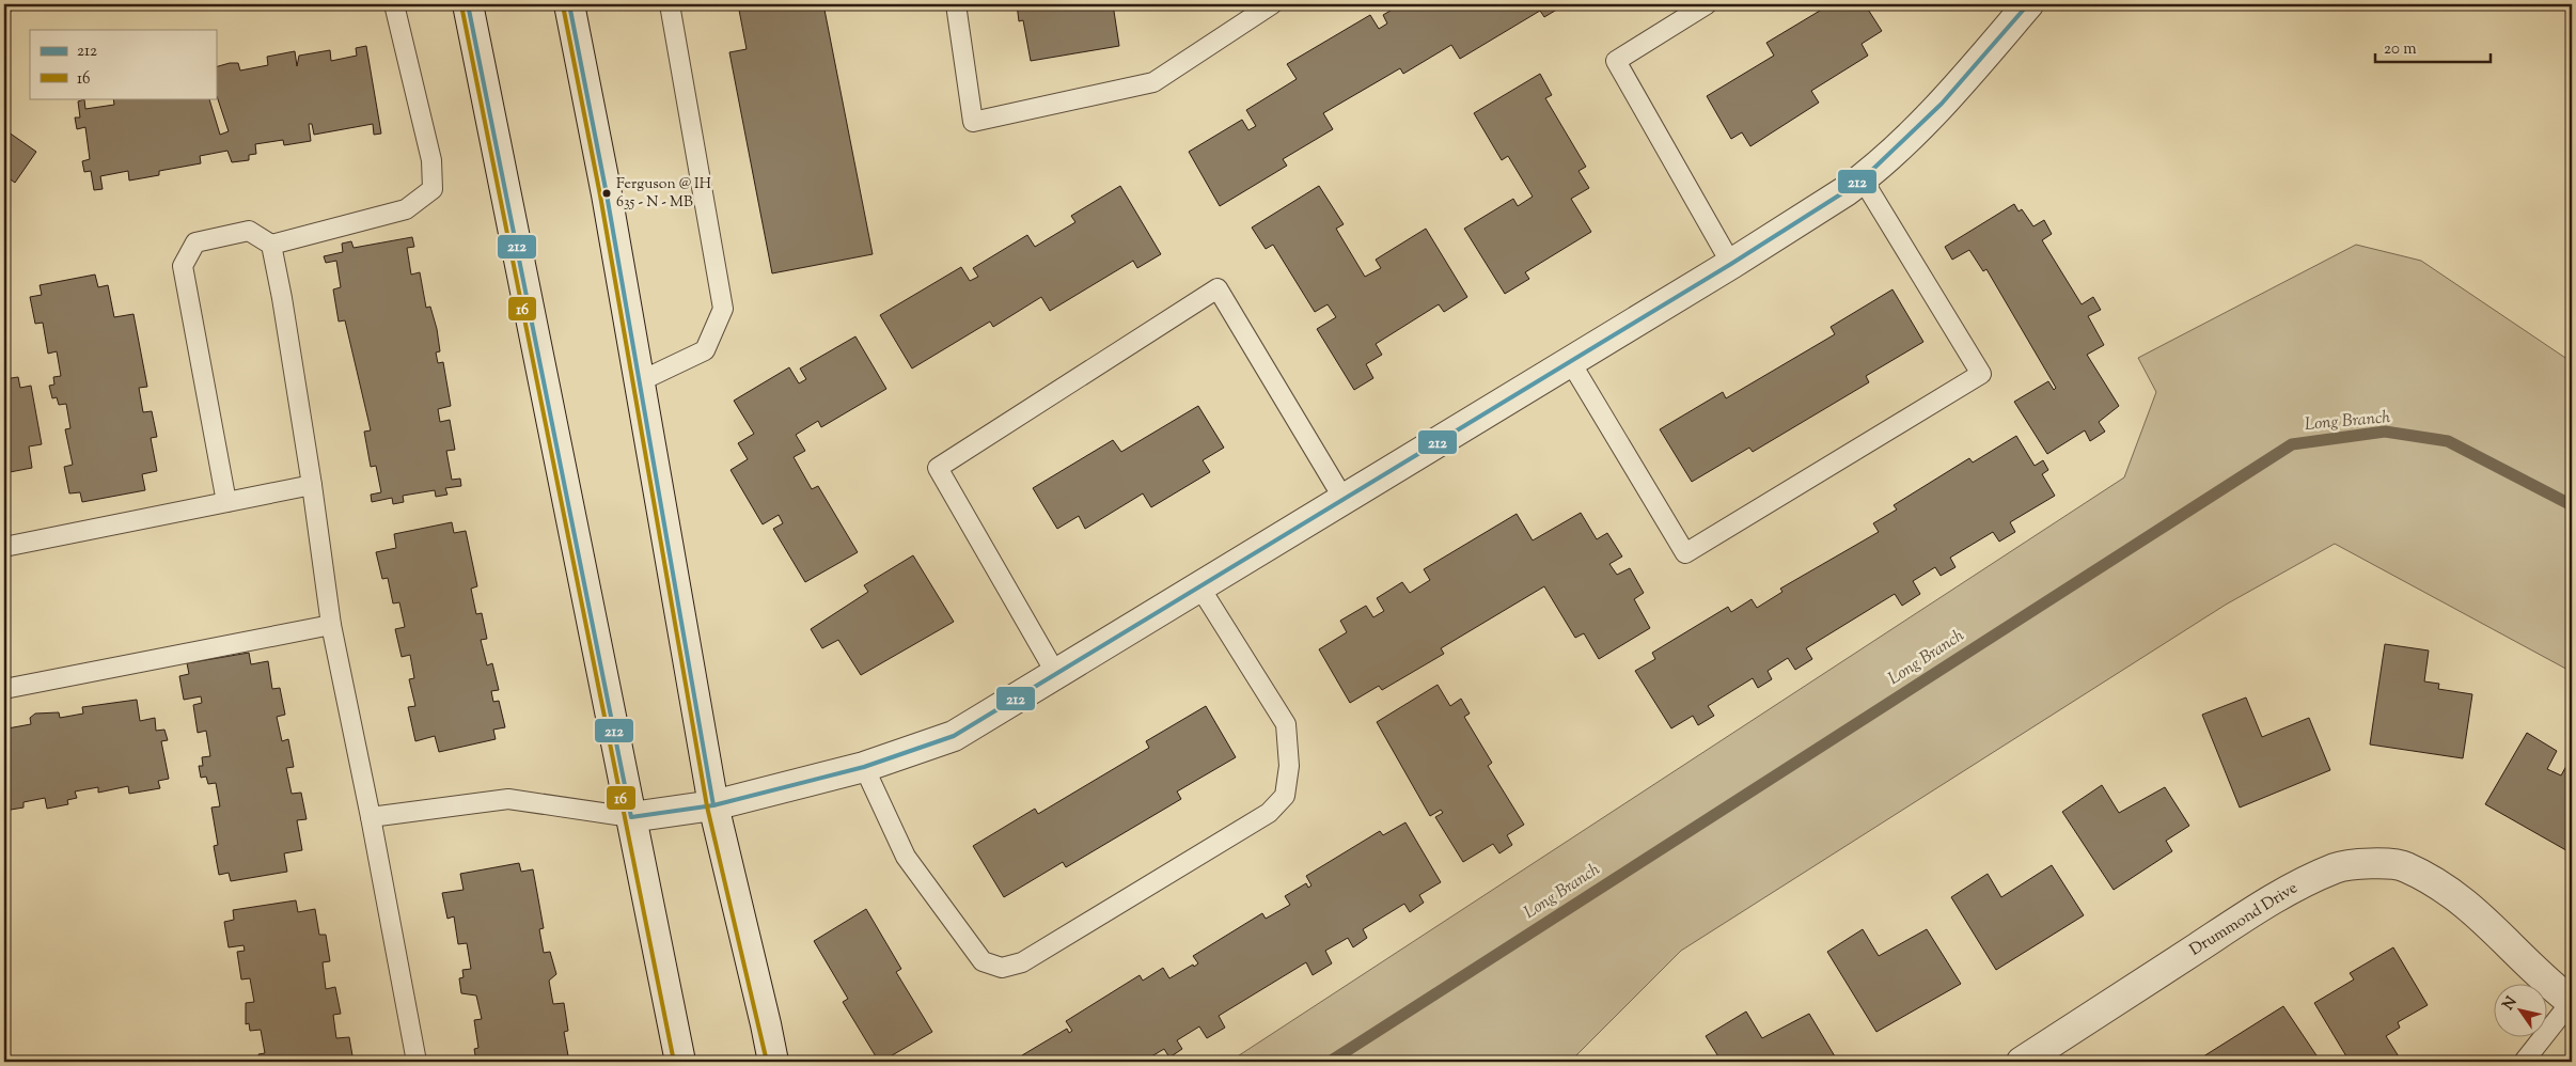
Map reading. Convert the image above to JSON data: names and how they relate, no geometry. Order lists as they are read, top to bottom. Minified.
{"streets":{"street":["Drummond Drive"]},"water":["Long Branch"],"places":["Ferguson @ IH 635 - N - MB"],"lines":["transit line 212","transit line 16"],"legend":["212","16"],"scale_bar":"20 m","north":"top left"}
